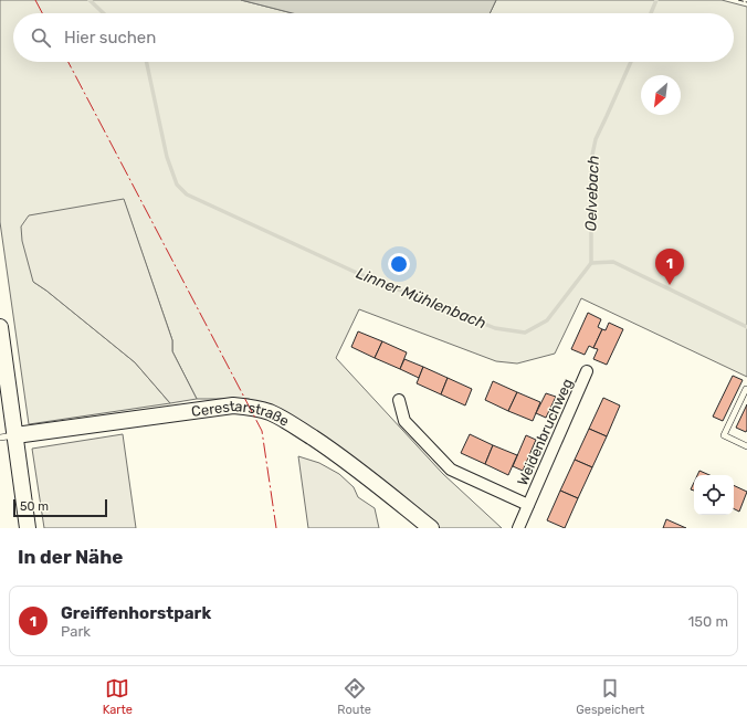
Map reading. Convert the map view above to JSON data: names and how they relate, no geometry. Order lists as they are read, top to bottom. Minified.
{"streets":{"main road":["Cerestarstraße"],"street":["Weidenbruchweg"]},"water":["Oelvebach","Linner Mühlenbach"],"scale_bar":"50 m","north":"bottom left","page":{"search":"Hier suchen","pins":"1","scale":"50 m","heading":"In der Nähe","list":[{"mark":"1","name":"Greiffenhorstpark","note":"Park","value":"150 m"}],"nav":["Karte","Route","Gespeichert"]}}
